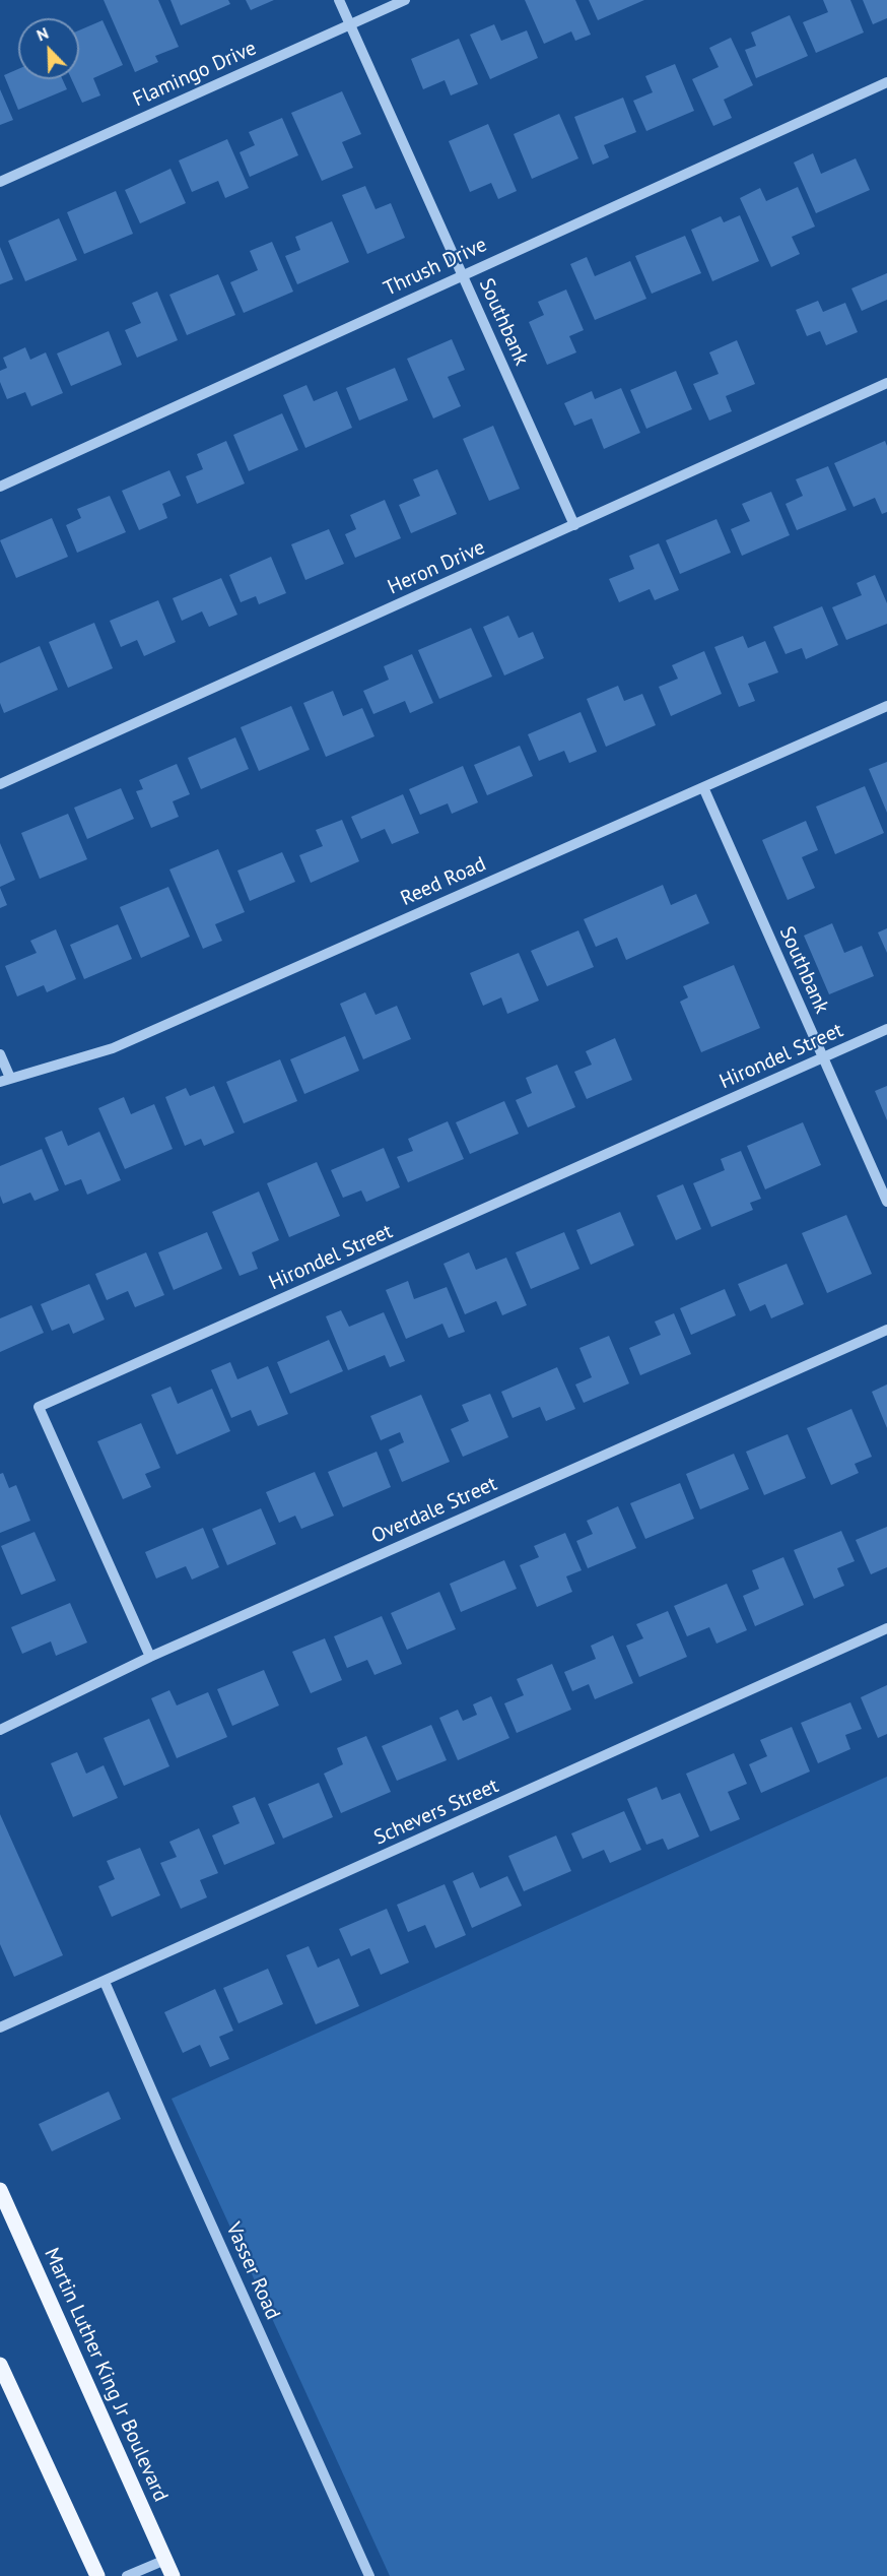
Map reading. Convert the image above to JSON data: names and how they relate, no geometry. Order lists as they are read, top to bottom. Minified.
{"streets":{"main road":["Martin Luther King Jr Boulevard"],"street":["Flamingo Drive","Thrush Drive","Southbank","Heron Drive","Reed Road","Hirondel Street","Overdale Street","Schevers Street","Vasser Road"]},"crossings":[["Flamingo Drive","Southbank"],["Thrush Drive","Southbank"],["Southbank","Heron Drive"],["Southbank","Reed Road"],["Southbank","Hirondel Street"],["Hirondel Street","Overdale Street"],["Schevers Street","Vasser Road"]],"north":"top left"}
